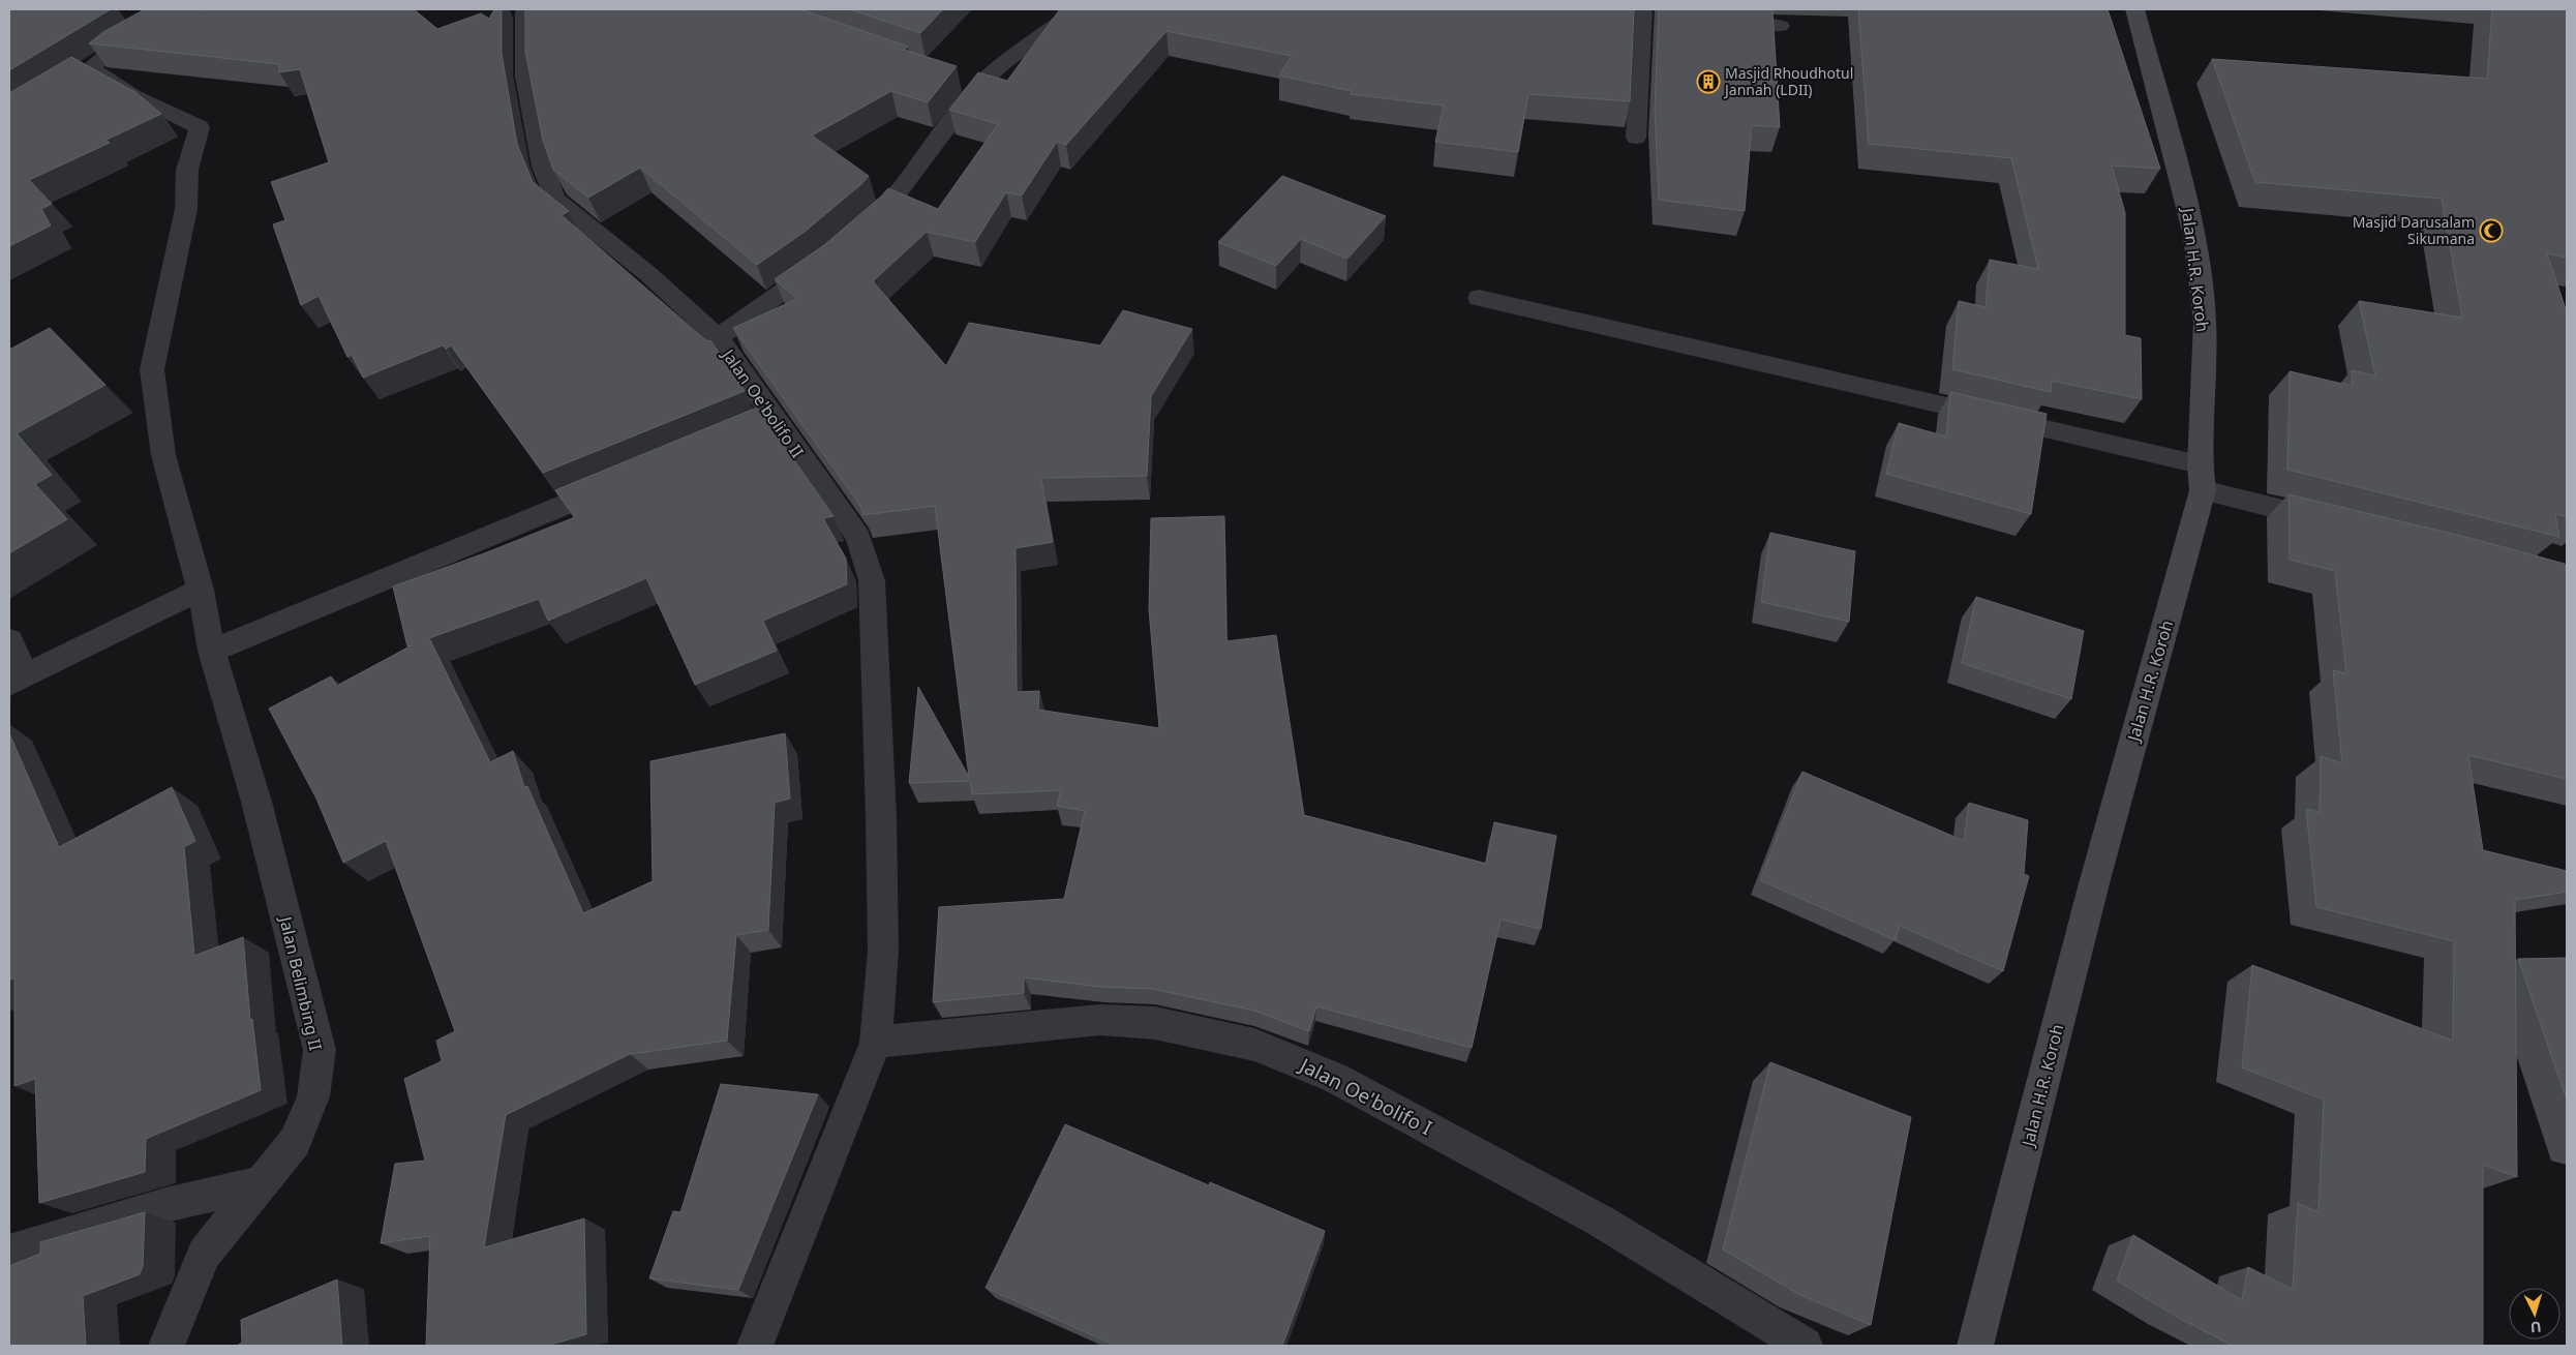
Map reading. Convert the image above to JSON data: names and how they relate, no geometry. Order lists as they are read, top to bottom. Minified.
{"streets":{"main road":["Jalan H.R. Koroh"],"street":["Jalan Oe'bolifo II","Jalan Belimbing II","Jalan Oe'bolifo I"]},"crossings":[["Jalan Oe'bolifo II","Jalan Oe'bolifo I"]],"places":{"building":["Masjid Rhoudhotul Jannah (LDII)"],"mosque":["Masjid Darusalam Sikumana"]},"north":"bottom"}
